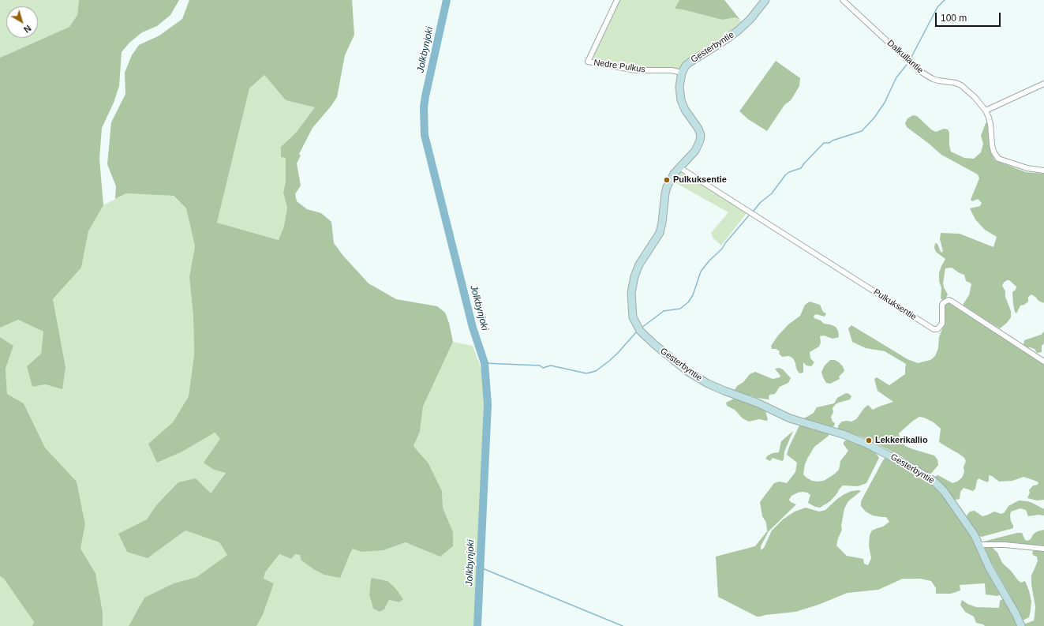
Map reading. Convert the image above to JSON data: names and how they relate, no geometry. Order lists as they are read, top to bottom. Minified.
{"streets":{"street":["Gesterbyntie","Dalkullantie","Nedre Pulkus","Pulkuksentie"]},"crossings":[["Gesterbyntie","Nedre Pulkus"],["Gesterbyntie","Pulkuksentie"]],"water":["Jolkbynjoki"],"places":["Pulkuksentie","Lekkerikallio"],"scale_bar":"100 m","north":"bottom right"}
